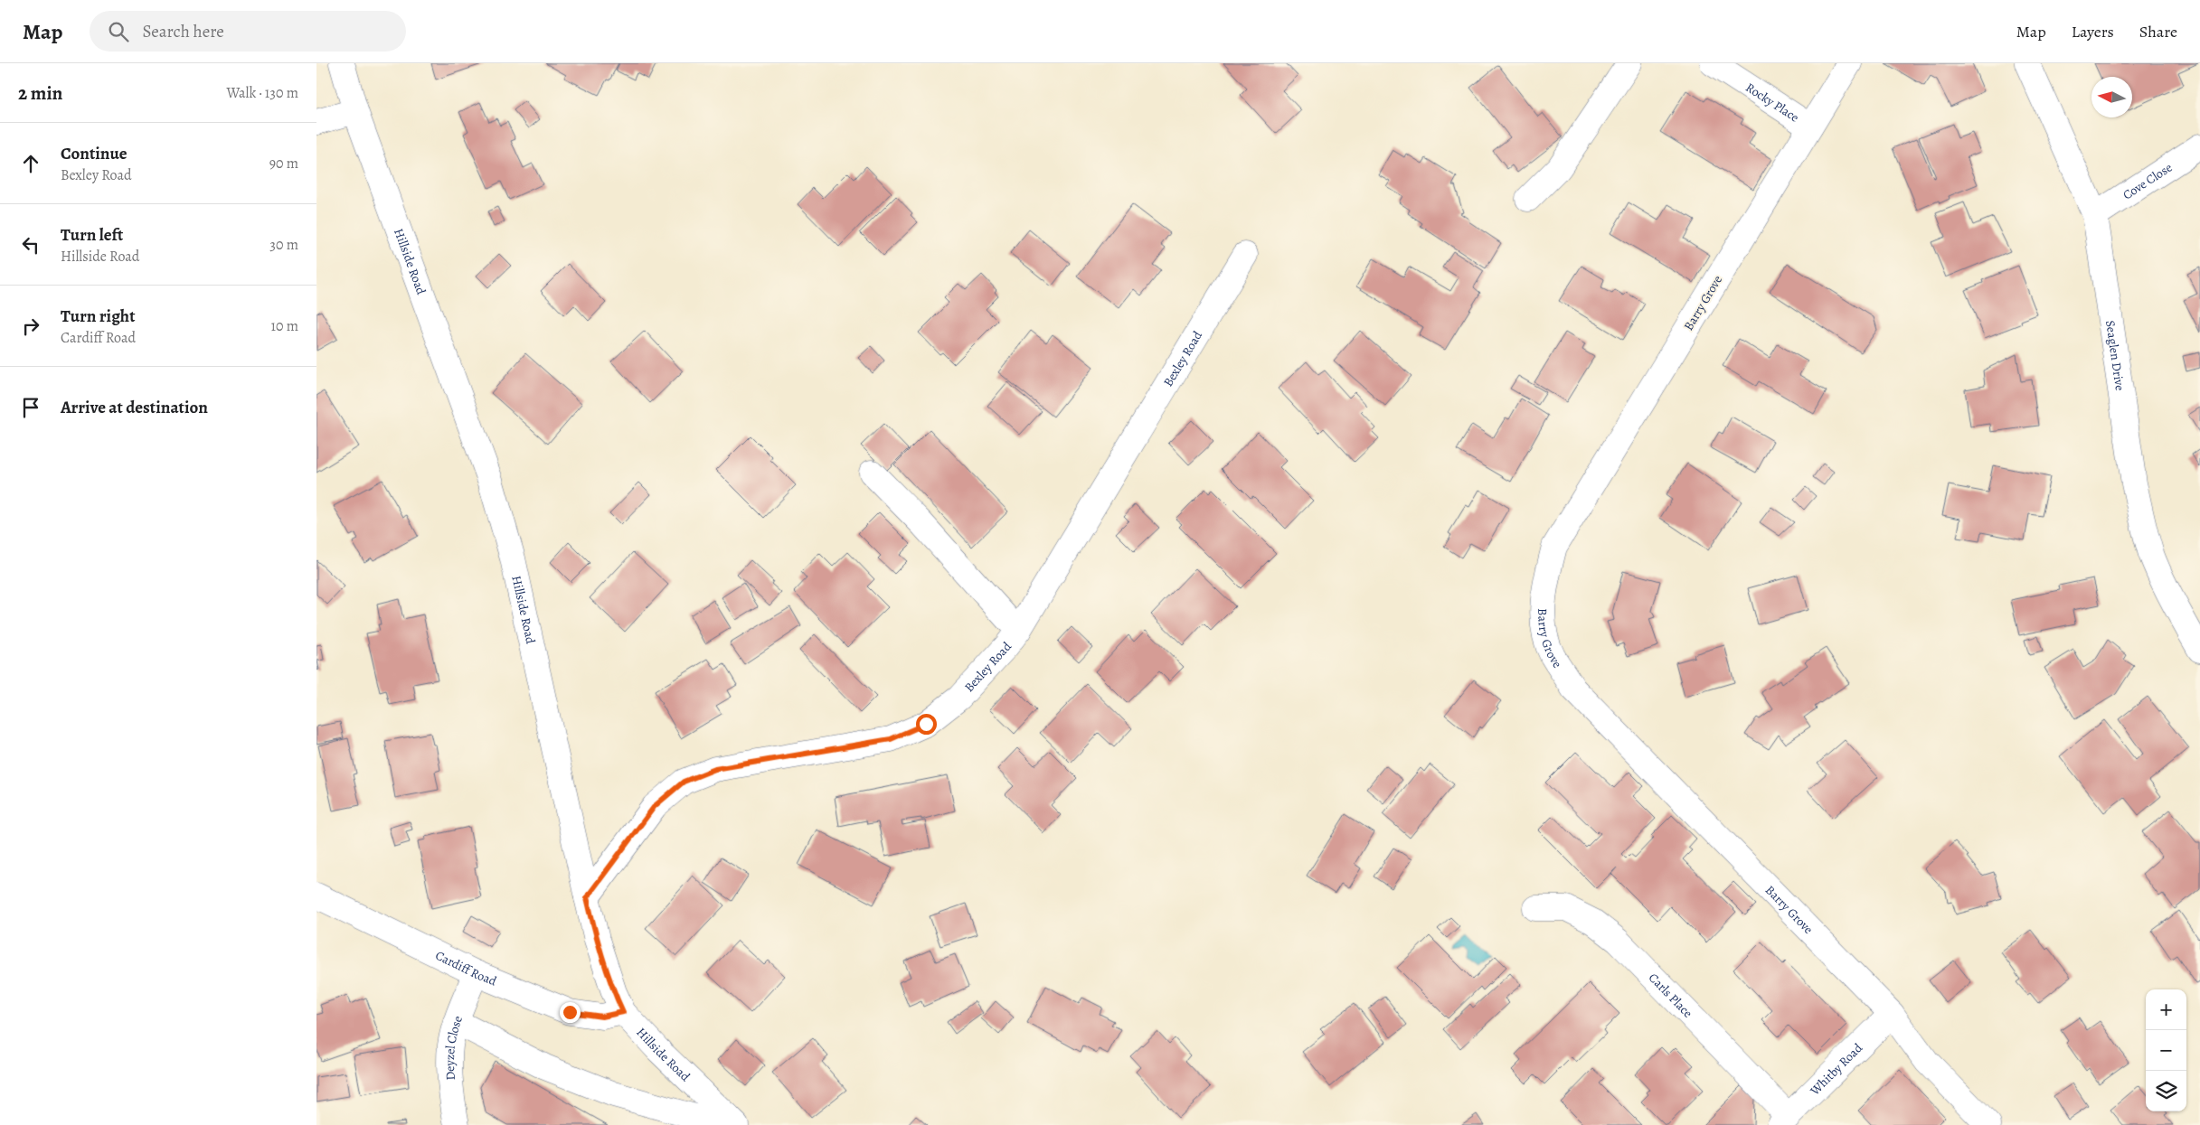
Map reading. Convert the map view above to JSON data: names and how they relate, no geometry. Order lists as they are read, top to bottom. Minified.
{"streets":{"street":["Rocky Place","Cove Close","Hillside Road","Barry Grove","Seaglen Drive","Bexley Road","Cardiff Road","Carls Place","Deyzel Close","Whitby Road"]},"crossings":[["Rocky Place","Barry Grove"],["Cove Close","Seaglen Drive"],["Hillside Road","Bexley Road"],["Hillside Road","Cardiff Road"],["Barry Grove","Whitby Road"],["Cardiff Road","Deyzel Close"],["Carls Place","Whitby Road"]],"north":"left","page":{"header":"Map","search":"Search here","nav":["Map","Layers","Share"],"heading":["2 min","Walk · 130 m"],"list":[["Continue","Bexley Road","90 m"],["Turn left","Hillside Road","30 m"],["Turn right","Cardiff Road","10 m"],"Arrive at destination"],"map_buttons":["+","−"]}}
